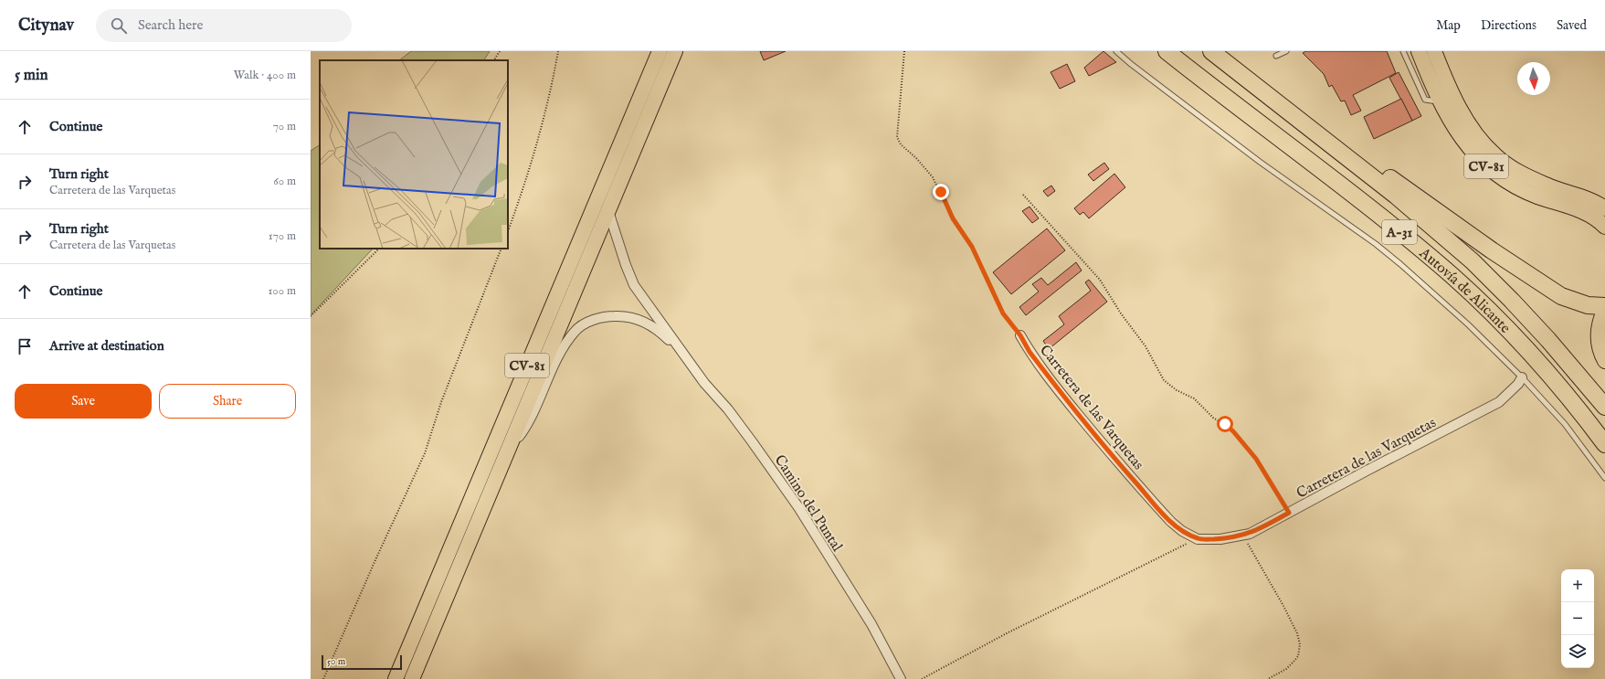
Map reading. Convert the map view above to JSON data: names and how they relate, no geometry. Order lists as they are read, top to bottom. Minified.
{"streets":{"highway":["A-31","Autovía de Alicante"],"main road":["CV-81"],"street":["Carretera de las Varquetas","Camino del Puntal"]},"crossings":[["CV-81","Camino del Puntal"]],"scale_bar":"50 m","north":"bottom","page":{"header":"Citynav","search":"Search here","nav":["Map","Directions","Saved"],"heading":["5 min","Walk · 400 m"],"list":[["Continue","70 m"],["Turn right","Carretera de las Varquetas","60 m"],["Turn right","Carretera de las Varquetas","170 m"],["Continue","100 m"],"Arrive at destination"],"buttons":["Save","Share"],"map_buttons":["+","−"],"scale":"50 m"}}
